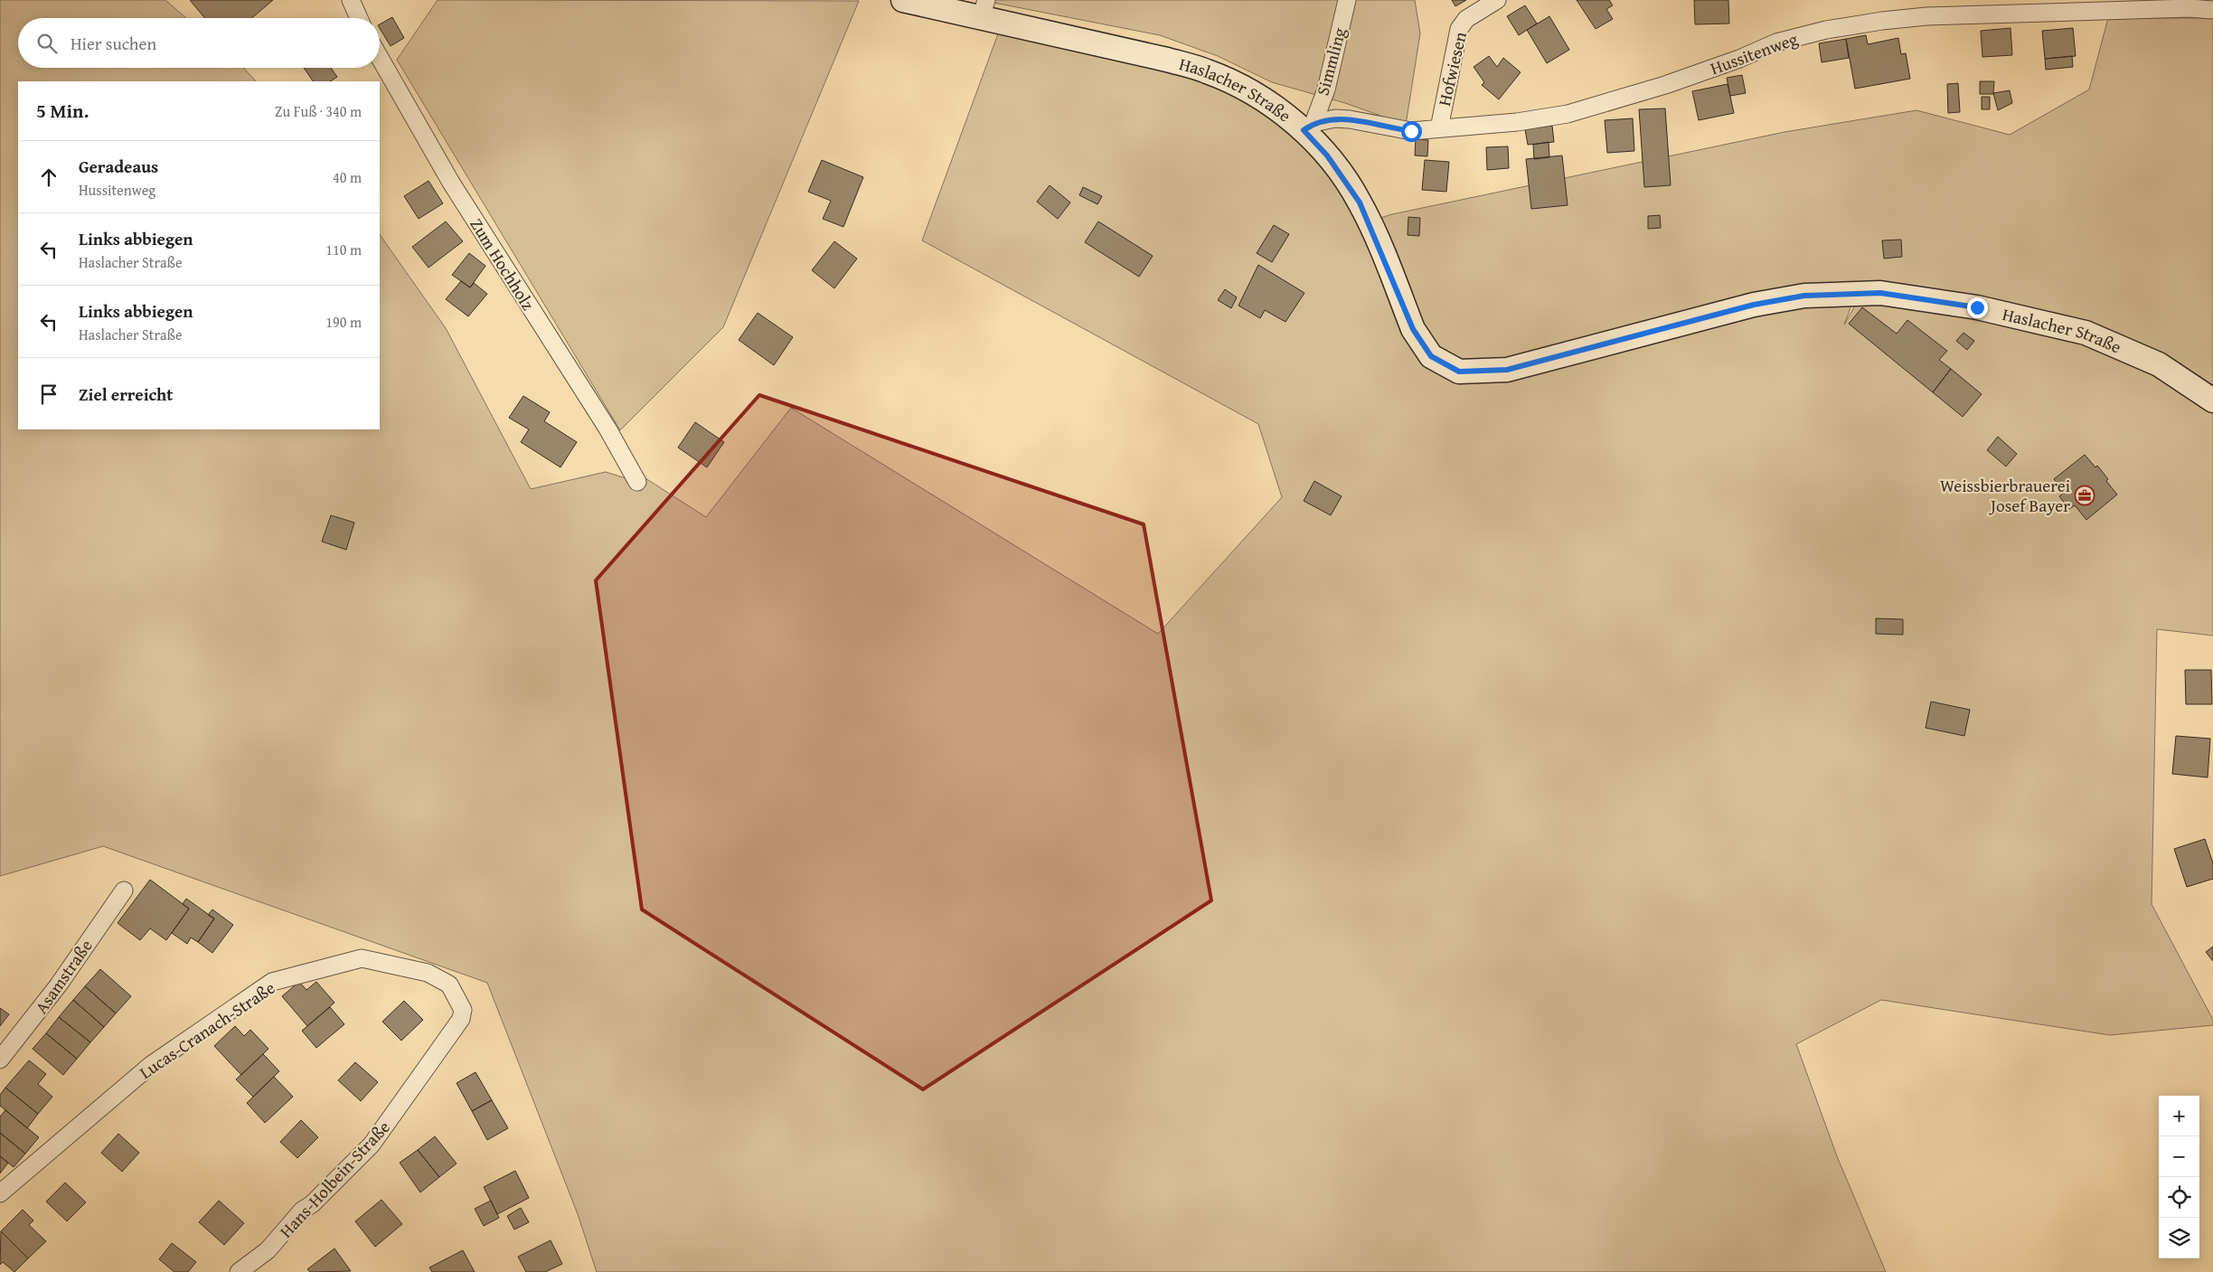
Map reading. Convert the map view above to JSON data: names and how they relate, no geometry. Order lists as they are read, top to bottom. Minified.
{"streets":{"street":["Hussitenweg","Simmling","Hofwiesen","Haslacher Straße","Zum Hochholz","Asamstraße","Lucas-Cranach-Straße","Hans-Holbein-Straße"]},"crossings":[["Hussitenweg","Simmling"],["Hussitenweg","Hofwiesen"],["Hussitenweg","Haslacher Straße"],["Simmling","Haslacher Straße"],["Lucas-Cranach-Straße","Hans-Holbein-Straße"]],"places":{"office":["Weissbierbrauerei Josef Bayer"]},"page":{"search":"Hier suchen","heading":["5 Min.","Zu Fuß · 340 m"],"list":[["Geradeaus","Hussitenweg","40 m"],["Links abbiegen","Haslacher Straße","110 m"],["Links abbiegen","Haslacher Straße","190 m"],"Ziel erreicht"],"map_buttons":["+","−"]}}
